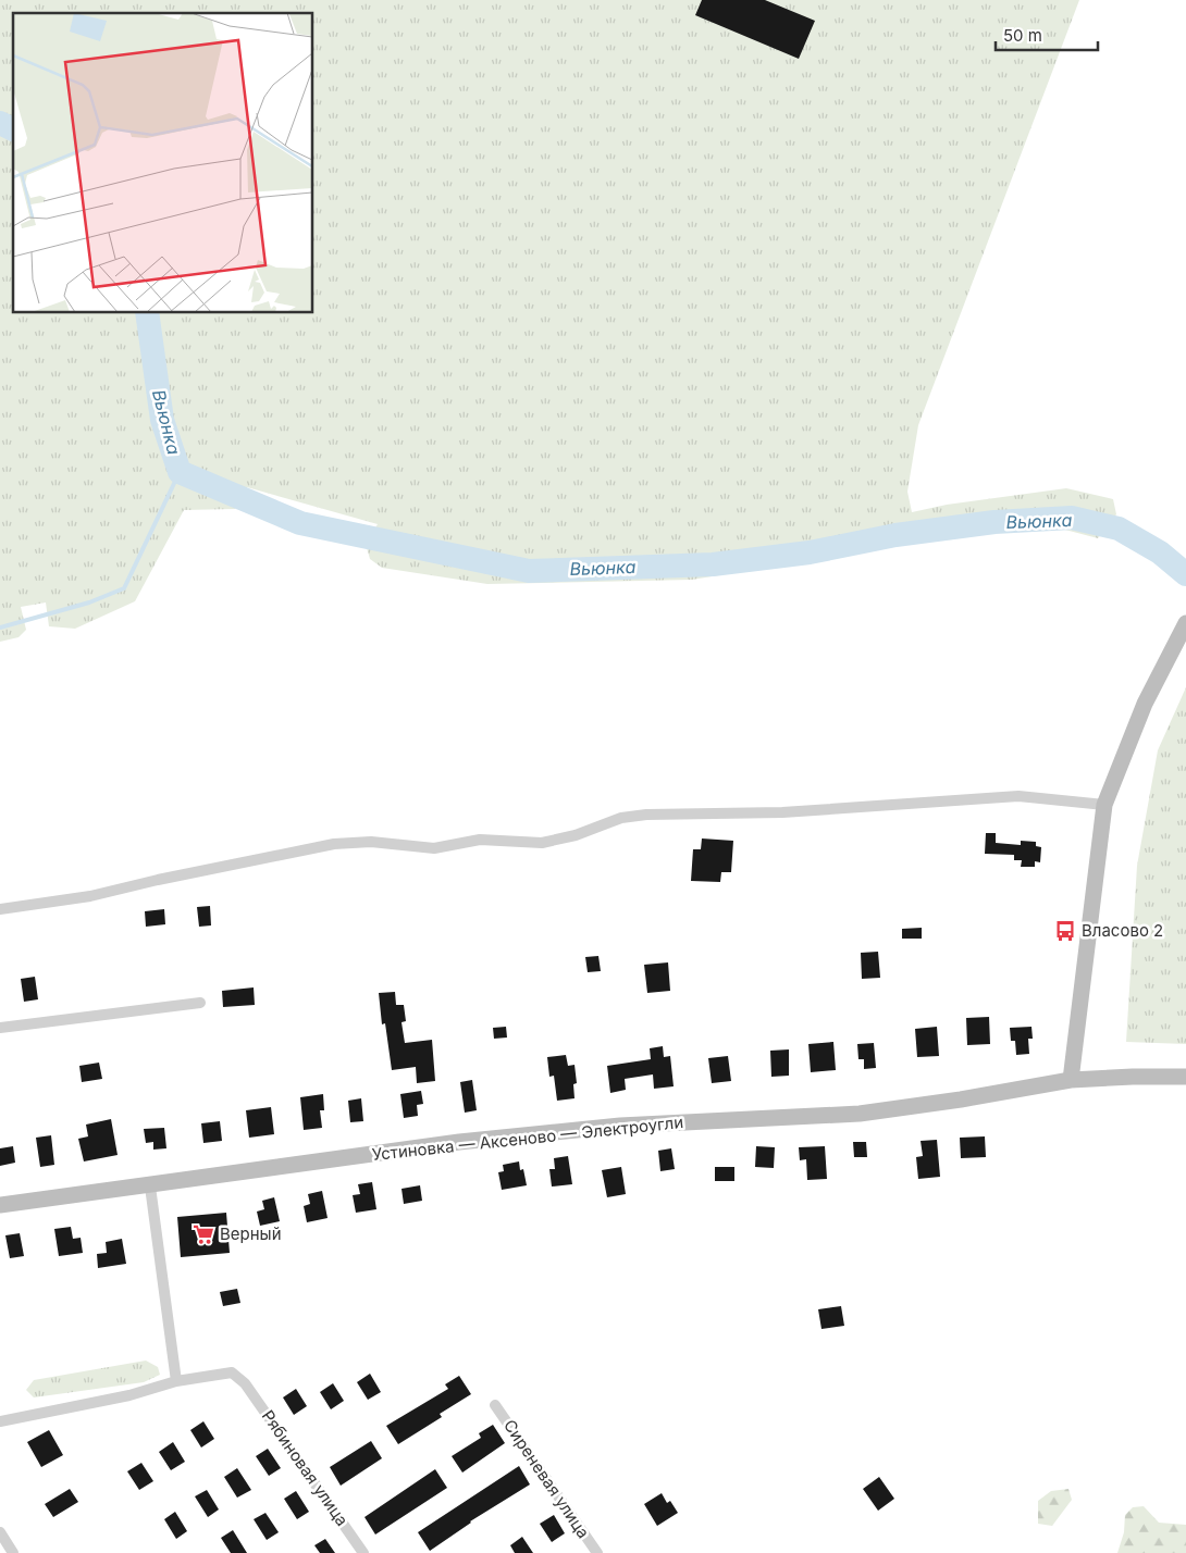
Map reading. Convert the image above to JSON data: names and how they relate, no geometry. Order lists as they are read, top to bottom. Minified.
{"streets":{"main road":["Устиновка — Аксеново — Электроугли"],"street":["Рябиновая улица","Сиреневая улица"]},"water":["Вьюнка"],"places":{"bus stop":["Власово 2"],"supermarket":["Верный"]},"scale_bar":"50 m"}
